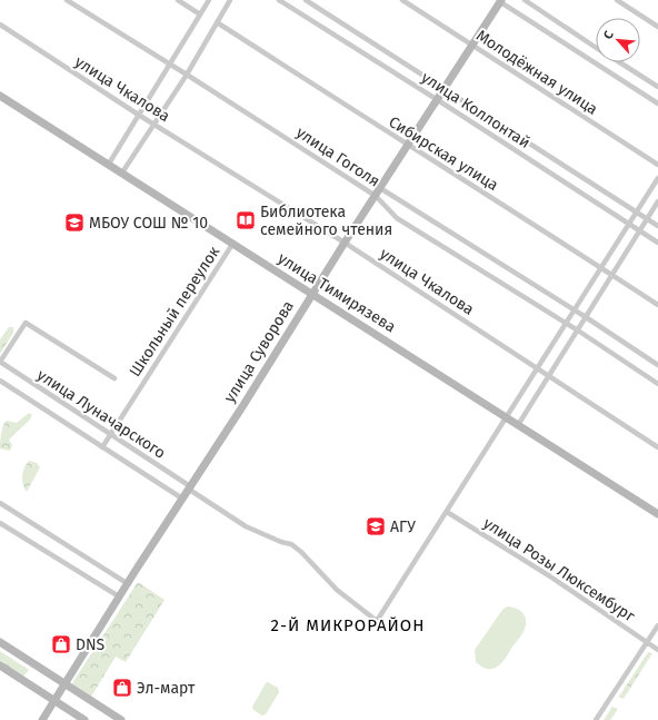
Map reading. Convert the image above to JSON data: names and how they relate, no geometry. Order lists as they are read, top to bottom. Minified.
{"streets":{"street":["Молодёжная улица","улица Чкалова","улица Коллонтай","Сибирская улица","улица Гоголя","улица Тимирязева","Школьный переулок","улица Суворова","улица Луначарского","улица Розы Люксембург"]},"crossings":[["Молодёжная улица","улица Суворова"],["улица Чкалова","улица Суворова"],["улица Коллонтай","улица Суворова"],["Сибирская улица","улица Суворова"],["улица Гоголя","улица Суворова"],["улица Тимирязева","Школьный переулок"],["улица Тимирязева","улица Суворова"],["Школьный переулок","улица Луначарского"],["улица Суворова","улица Луначарского"],["улица Луначарского","улица Розы Люксембург"]],"districts":["2-Й МИКРОРАЙОН"],"places":{"library":["Библиотека семейного чтения"],"school or university":["МБОУ СОШ № 10","АГУ"],"shop":["DNS","Эл-март"]},"north":"top left"}
